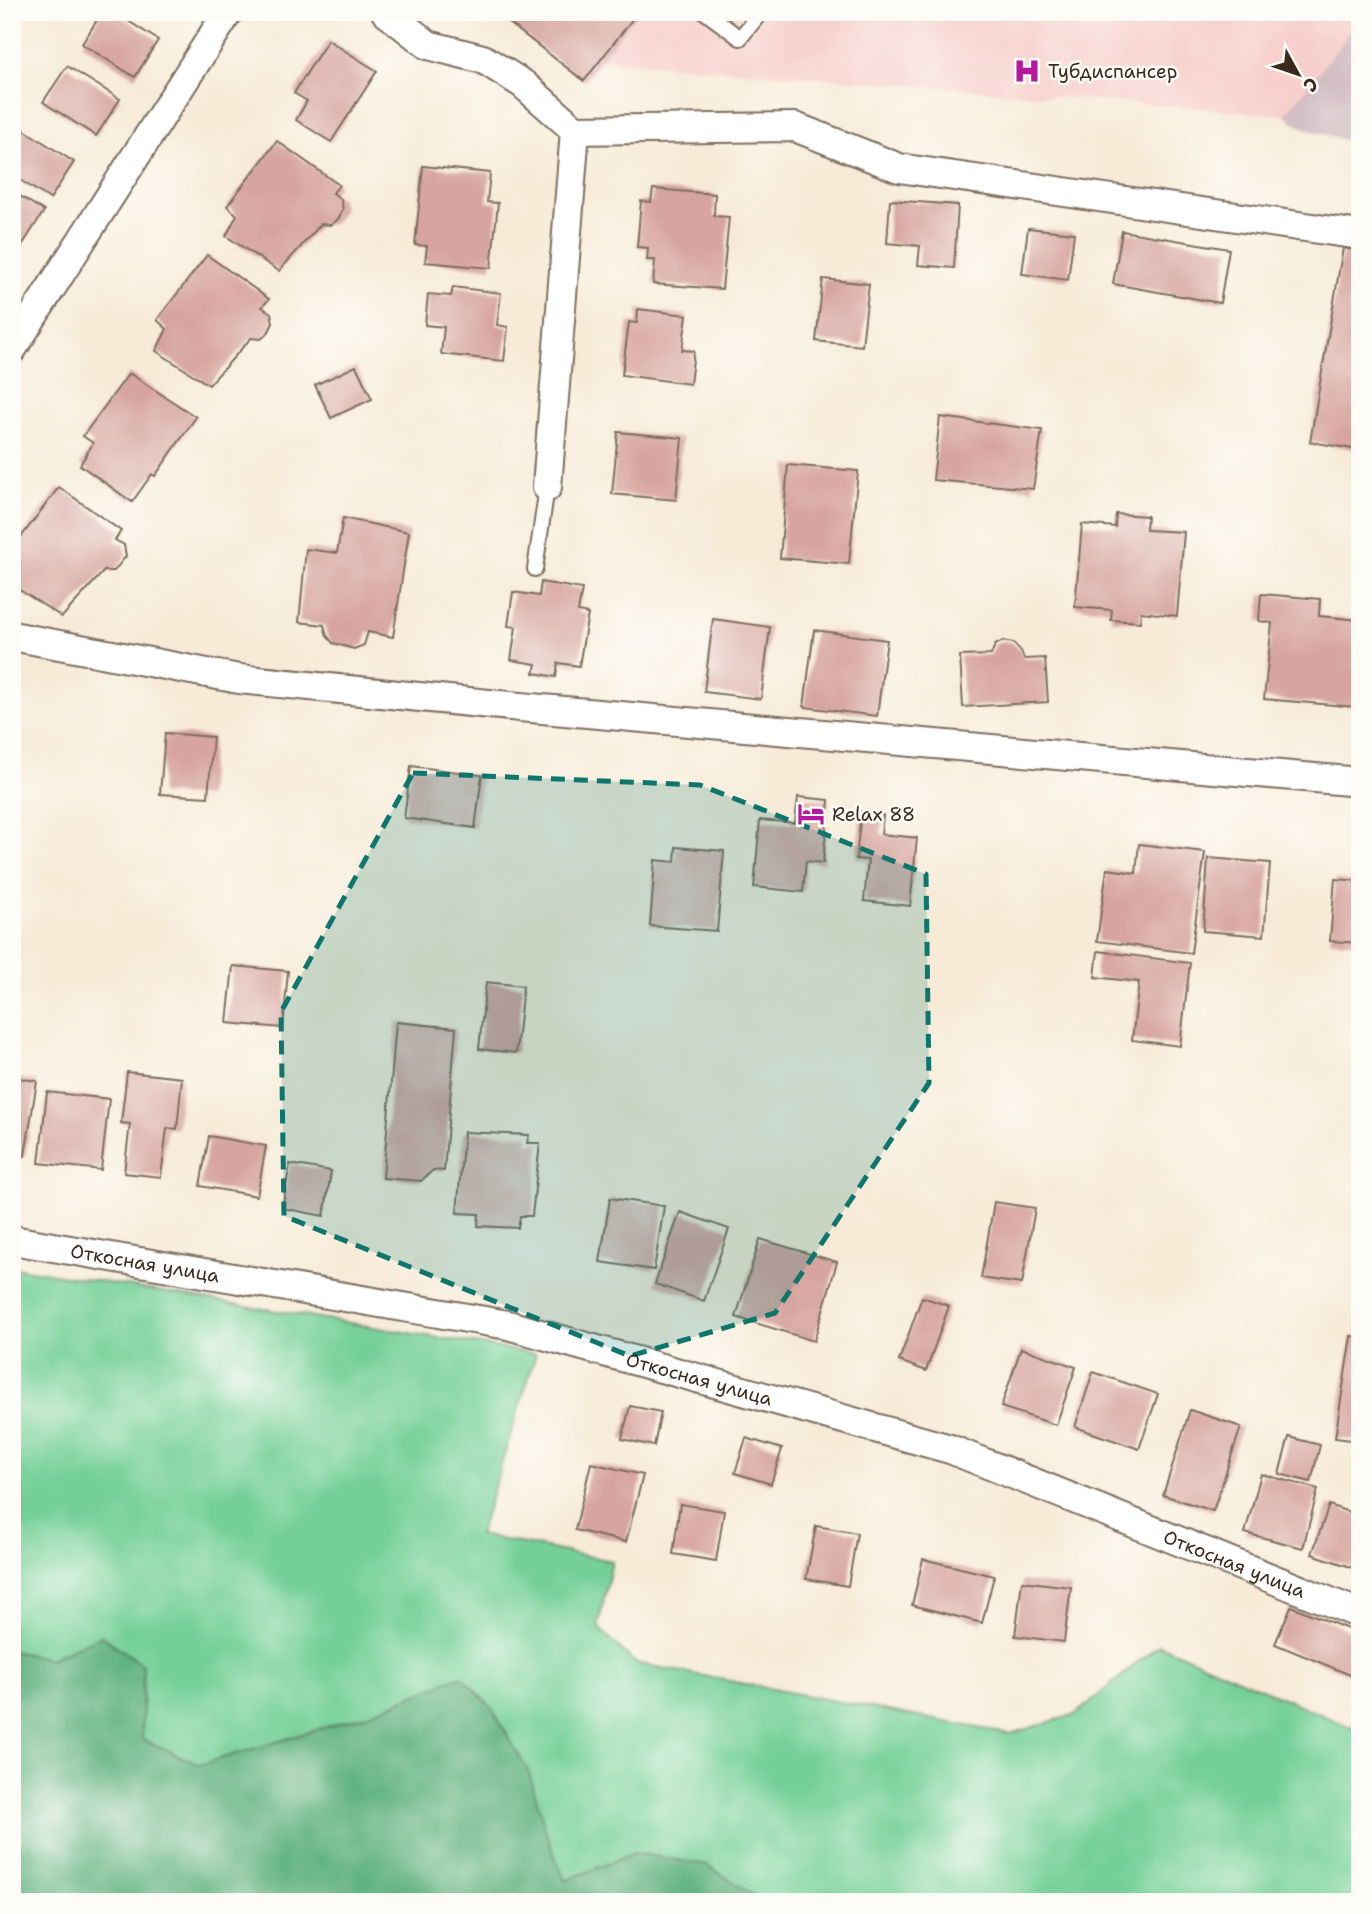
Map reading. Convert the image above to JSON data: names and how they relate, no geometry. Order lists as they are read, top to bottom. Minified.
{"streets":{"street":["Откосная улица"]},"places":{"hospital":["Тубдиспансер"],"hotel":["Relax 88"]},"north":"bottom right"}
